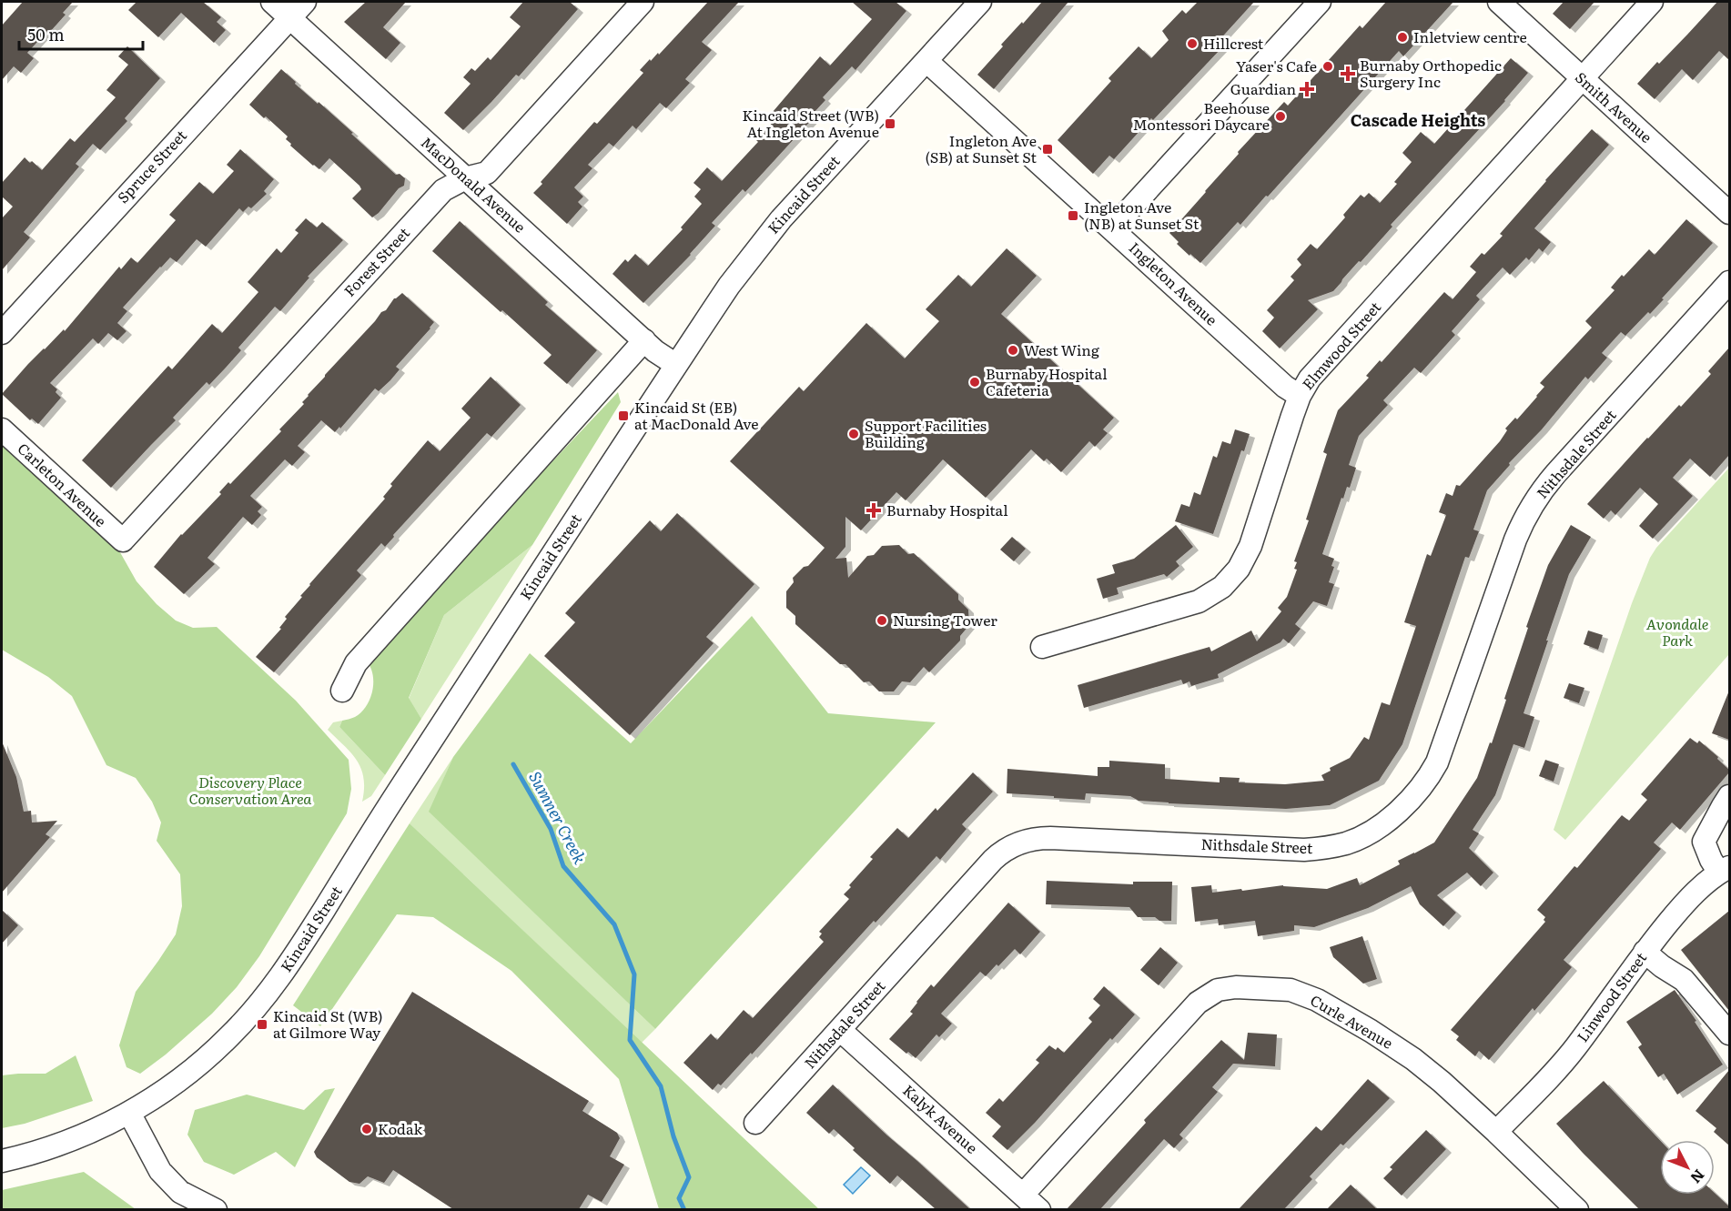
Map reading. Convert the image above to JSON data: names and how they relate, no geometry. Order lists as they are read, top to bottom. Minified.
{"streets":{"street":["Smith Avenue","Spruce Street","MacDonald Avenue","Kincaid Street","Forest Street","Ingleton Avenue","Elmwood Street","Nithsdale Street","Carleton Avenue","Linwood Street","Curle Avenue","Kalyk Avenue"]},"crossings":[["Smith Avenue","Elmwood Street"],["Spruce Street","MacDonald Avenue"],["MacDonald Avenue","Kincaid Street"],["MacDonald Avenue","Forest Street"],["Kincaid Street","Ingleton Avenue"],["Forest Street","Carleton Avenue"],["Ingleton Avenue","Elmwood Street"],["Nithsdale Street","Kalyk Avenue"],["Linwood Street","Curle Avenue"],["Curle Avenue","Kalyk Avenue"]],"districts":["Cascade Heights"],"water":["Sumner Creek"],"parks":["Avondale Park","Discovery Place Conservation Area"],"places":{"other":["Inletview centre","Hillcrest","Yaser's Cafe","Beehouse Montessori Daycare","West Wing","Burnaby Hospital Cafeteria","Support Facilities Building","Nursing Tower","Kodak"],"health":["Burnaby Orthopedic Surgery Inc","Guardian","Burnaby Hospital"],"transit":["Kincaid Street (WB) At Ingleton Avenue","Ingleton Ave (SB) at Sunset St","Ingleton Ave (NB) at Sunset St","Kincaid St (EB) at MacDonald Ave","Kincaid St (WB) at Gilmore Way"]},"scale_bar":"50 m","north":"bottom right"}
